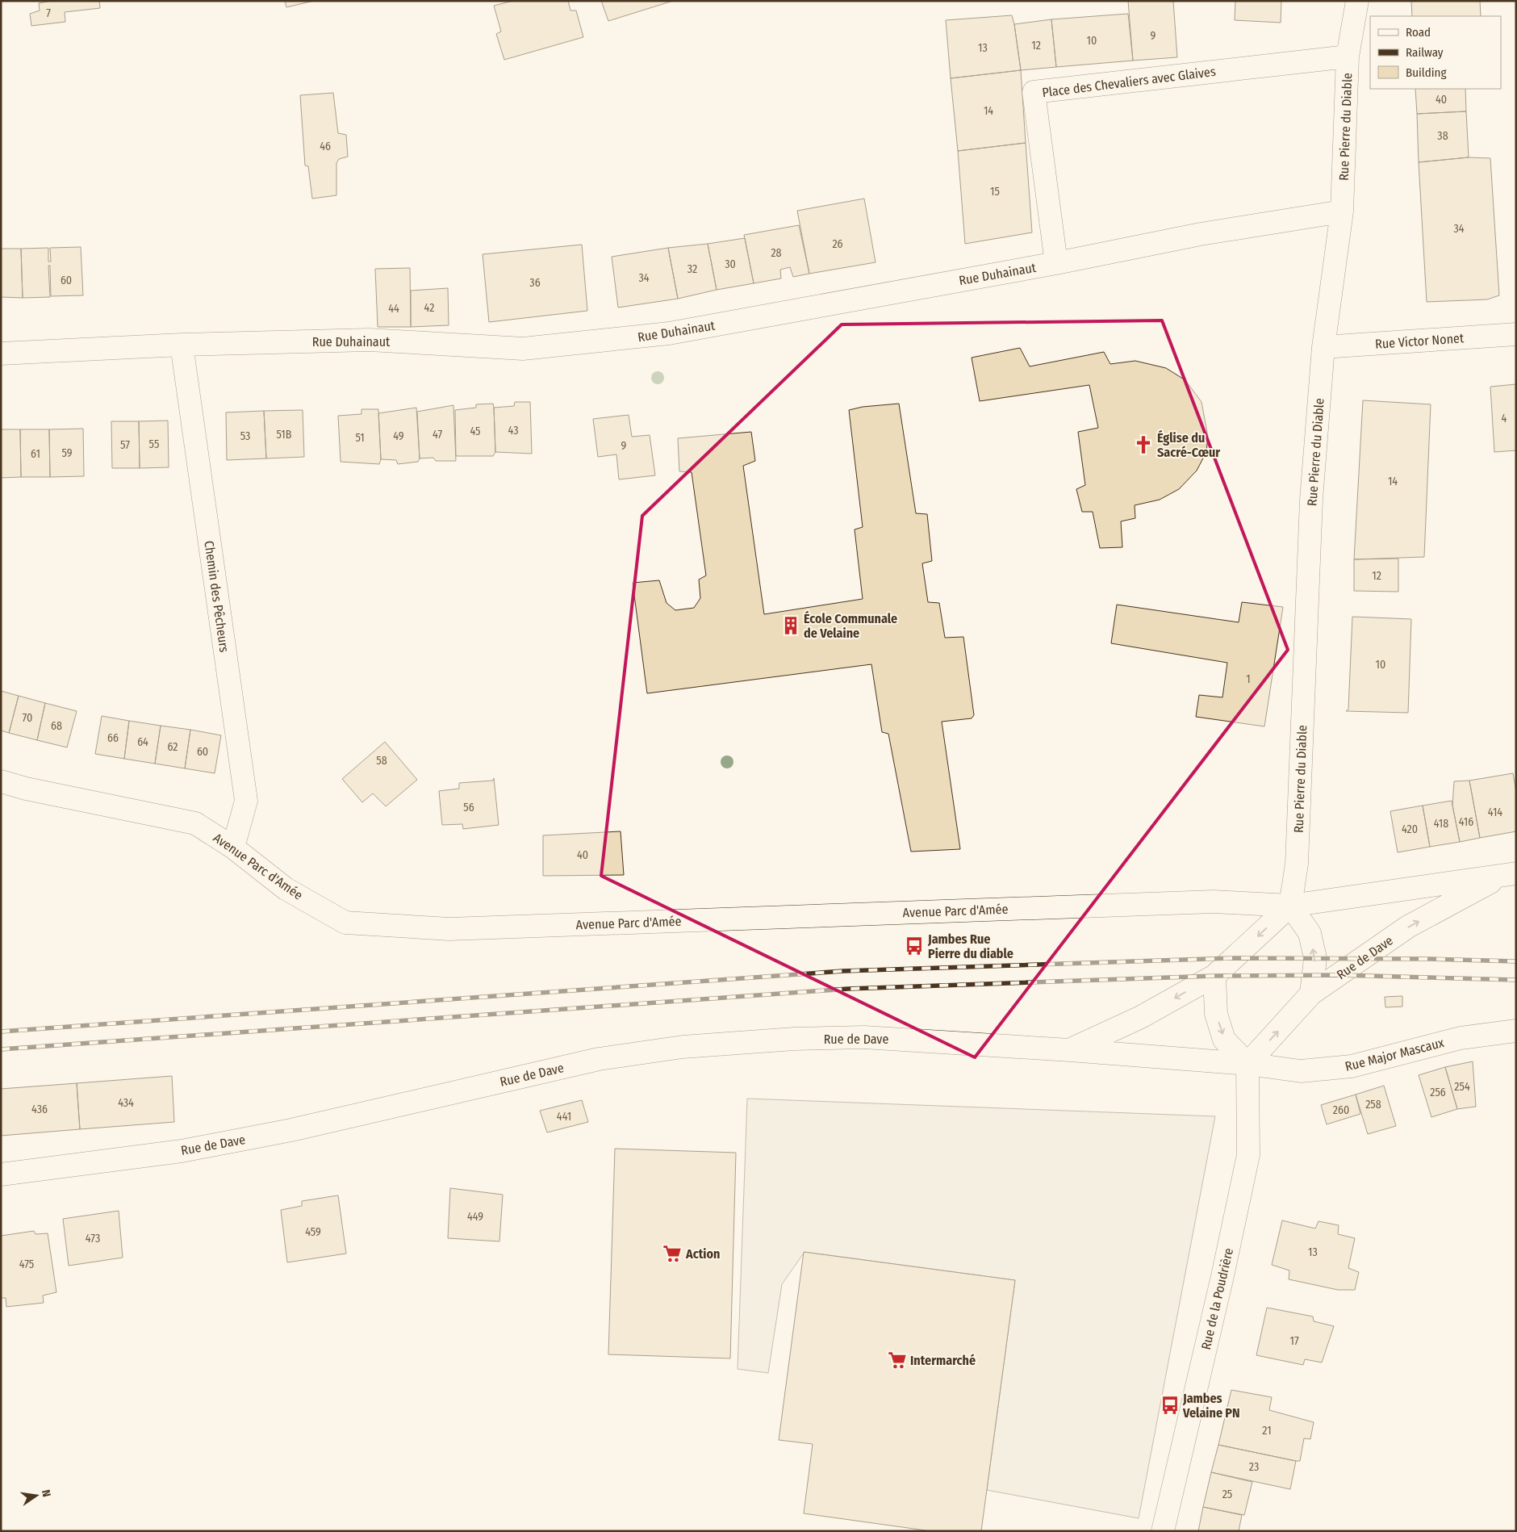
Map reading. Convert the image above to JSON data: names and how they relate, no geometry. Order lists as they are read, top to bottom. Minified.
{"streets":{"street":["Place des Chevaliers avec Glaives","Rue Pierre du Diable","Rue Duhainaut","Rue Victor Nonet","Chemin des Pêcheurs","Avenue Parc d'Amée","Rue de Dave","Rue Major Mascaux","Rue de la Poudrière"]},"crossings":[["Place des Chevaliers avec Glaives","Rue Pierre du Diable"],["Place des Chevaliers avec Glaives","Rue Duhainaut"],["Rue Pierre du Diable","Rue Duhainaut"],["Rue Pierre du Diable","Rue Victor Nonet"],["Rue Pierre du Diable","Avenue Parc d'Amée"],["Rue Pierre du Diable","Rue de Dave"],["Rue Duhainaut","Chemin des Pêcheurs"],["Chemin des Pêcheurs","Avenue Parc d'Amée"],["Avenue Parc d'Amée","Rue de Dave"],["Rue de Dave","Rue Major Mascaux"],["Rue de Dave","Rue de la Poudrière"],["Rue Major Mascaux","Rue de la Poudrière"]],"places":{"church":["Église du Sacré-Cœur"],"building":["École Communale de Velaine"],"bus stop":["Jambes Rue Pierre du diable","Jambes Velaine PN"],"supermarket":["Action","Intermarché"]},"house_numbers":["7","9","10","12","13","40","14","38","46","15","34","26","28","30","32","34","60","36","42","44","4","43","45","51B","47","53","49","51","55","57","9","59","61","14","12","10","1","70","68","66","64","62","60","58","56","414","416","418","420","40","254","256","434","258","436","260","441","449","459","473","13","475","17","21","23","25"],"legend":["Road","Railway","Building"],"north":"right"}
